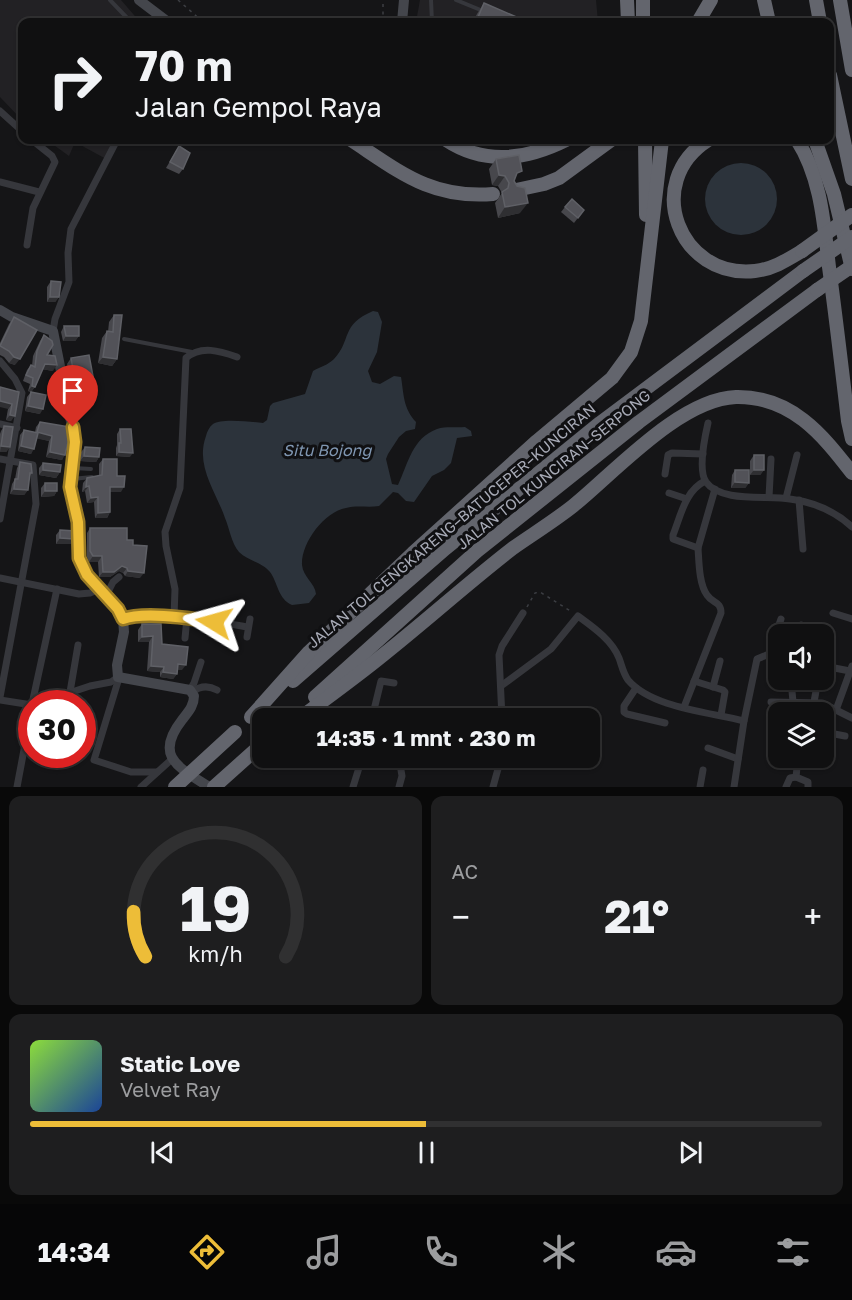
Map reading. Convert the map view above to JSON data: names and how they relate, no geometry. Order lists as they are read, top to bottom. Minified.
{"streets":{"highway":["JALAN TOL KUNCIRAN–SERPONG","JALAN TOL CENGKARENG–BATUCEPER–KUNCIRAN"]},"water":["Situ Bojong"],"page":{"turn":["70 m","Jalan Gempol Raya"],"limit":"30","trip":"14:35 · 1 mnt · 230 m","tile":"AC","heat":["−","21°","+"],"song":["Static Love","Velvet Ray"],"tabs":"14:34","gauge":["19","km/h"]}}
